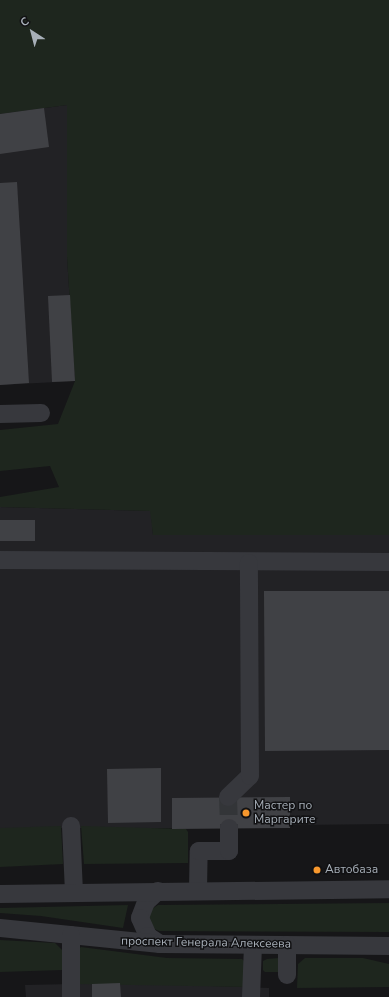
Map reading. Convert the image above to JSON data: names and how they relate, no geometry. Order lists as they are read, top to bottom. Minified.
{"streets":{"street":["проспект Генерала Алексеева"]},"places":["Мастер по Маргарите","Автобаза"],"north":"top left"}
